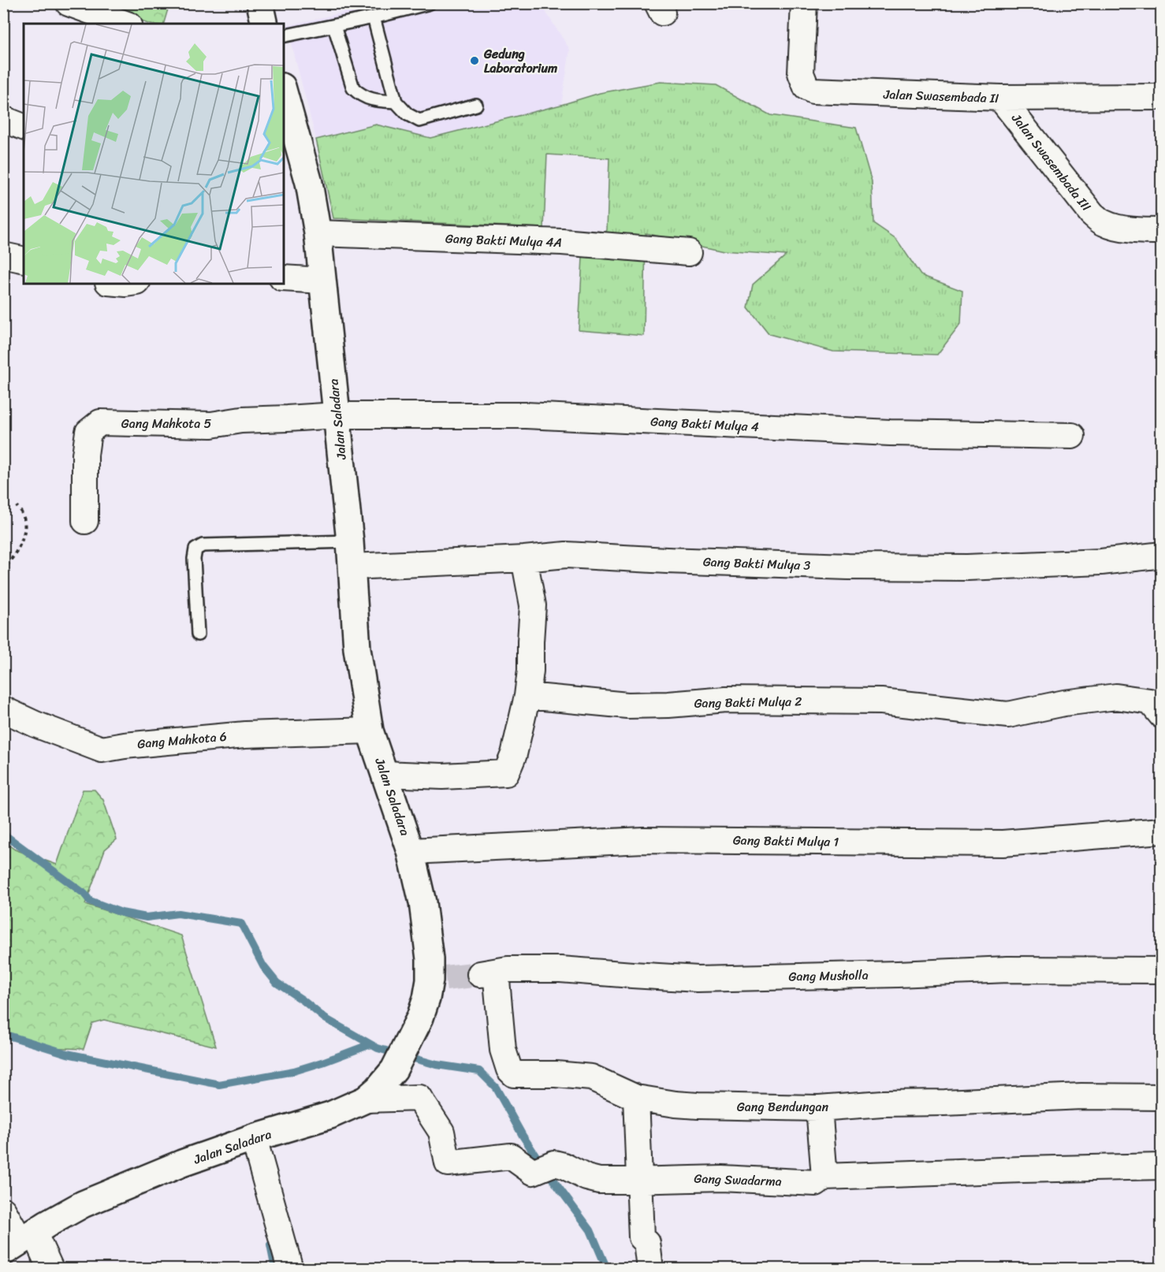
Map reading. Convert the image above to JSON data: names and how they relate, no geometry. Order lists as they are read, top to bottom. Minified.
{"streets":{"street":["Jalan Swasembada II","Jalan Swasembada III","Gang Bakti Mulya 4A","Jalan Saladara","Gang Mahkota 5","Gang Bakti Mulya 4","Gang Bakti Mulya 3","Gang Bakti Mulya 2","Gang Mahkota 6","Gang Bakti Mulya 1","Gang Musholla","Gang Bendungan","Gang Swadarma"]},"crossings":[["Jalan Swasembada II","Jalan Swasembada III"],["Gang Bakti Mulya 4A","Jalan Saladara"],["Jalan Saladara","Gang Mahkota 5"],["Jalan Saladara","Gang Bakti Mulya 4"],["Jalan Saladara","Gang Bakti Mulya 3"],["Jalan Saladara","Gang Mahkota 6"],["Jalan Saladara","Gang Bakti Mulya 1"],["Jalan Saladara","Gang Swadarma"],["Gang Mahkota 5","Gang Bakti Mulya 4"],["Gang Musholla","Gang Bendungan"]],"places":["Gedung Laboratorium"]}
